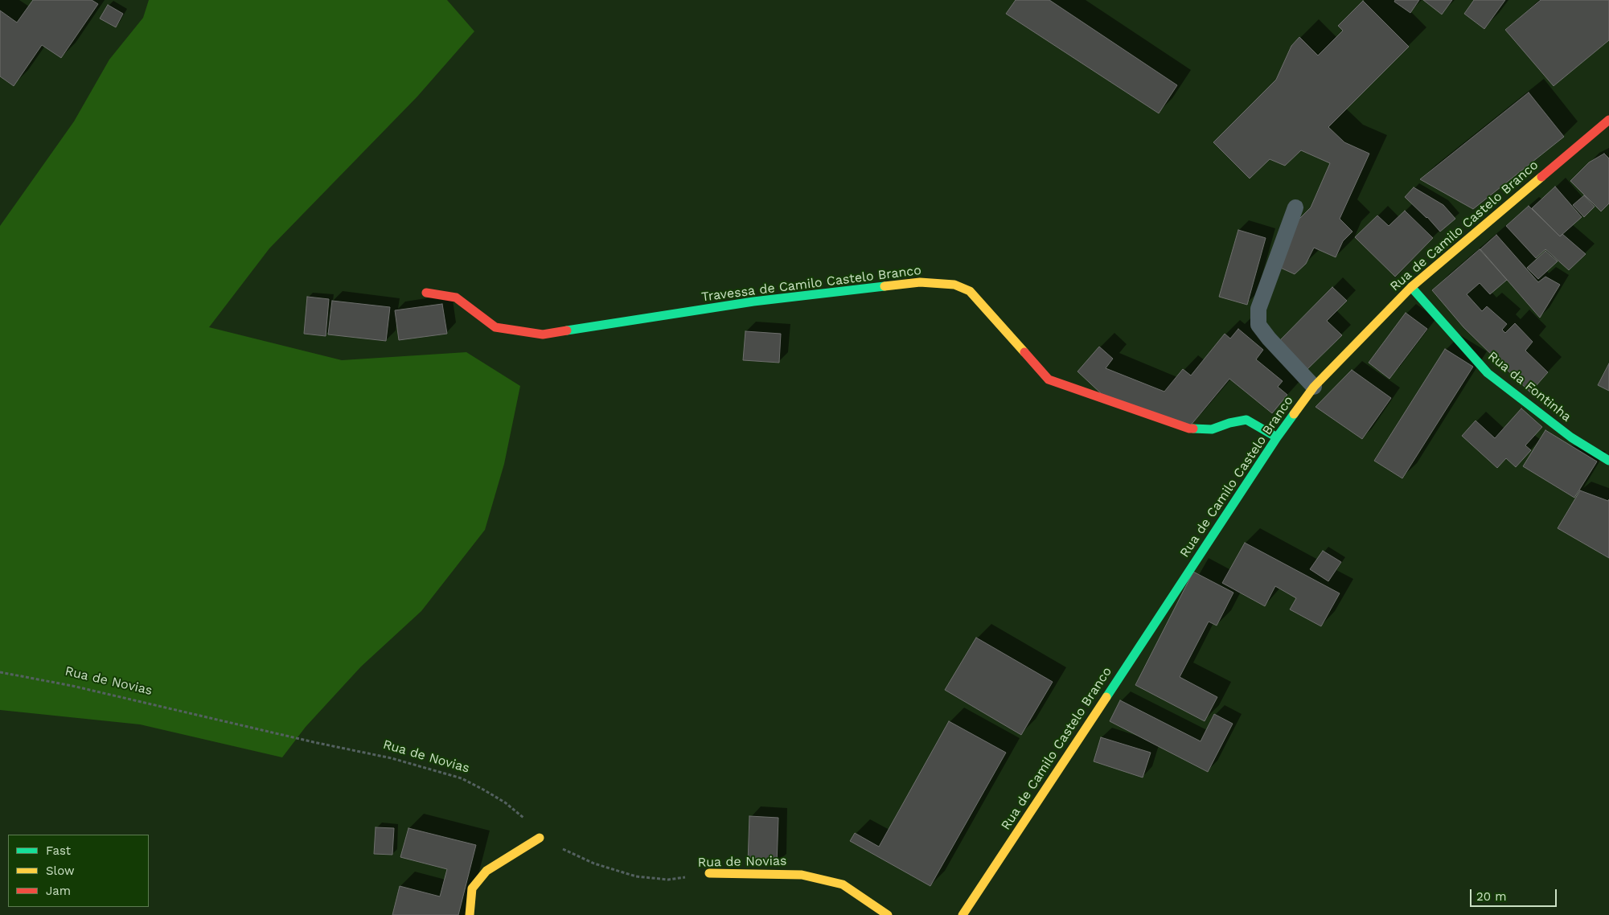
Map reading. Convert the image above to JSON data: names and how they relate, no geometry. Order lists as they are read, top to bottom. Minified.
{"streets":{"street":["Rua de Camilo Castelo Branco","Travessa de Camilo Castelo Branco","Rua da Fontinha","Rua de Novias"]},"crossings":[["Rua de Camilo Castelo Branco","Travessa de Camilo Castelo Branco"],["Rua de Camilo Castelo Branco","Rua da Fontinha"]],"legend":["Fast","Slow","Jam"],"scale_bar":"20 m"}
